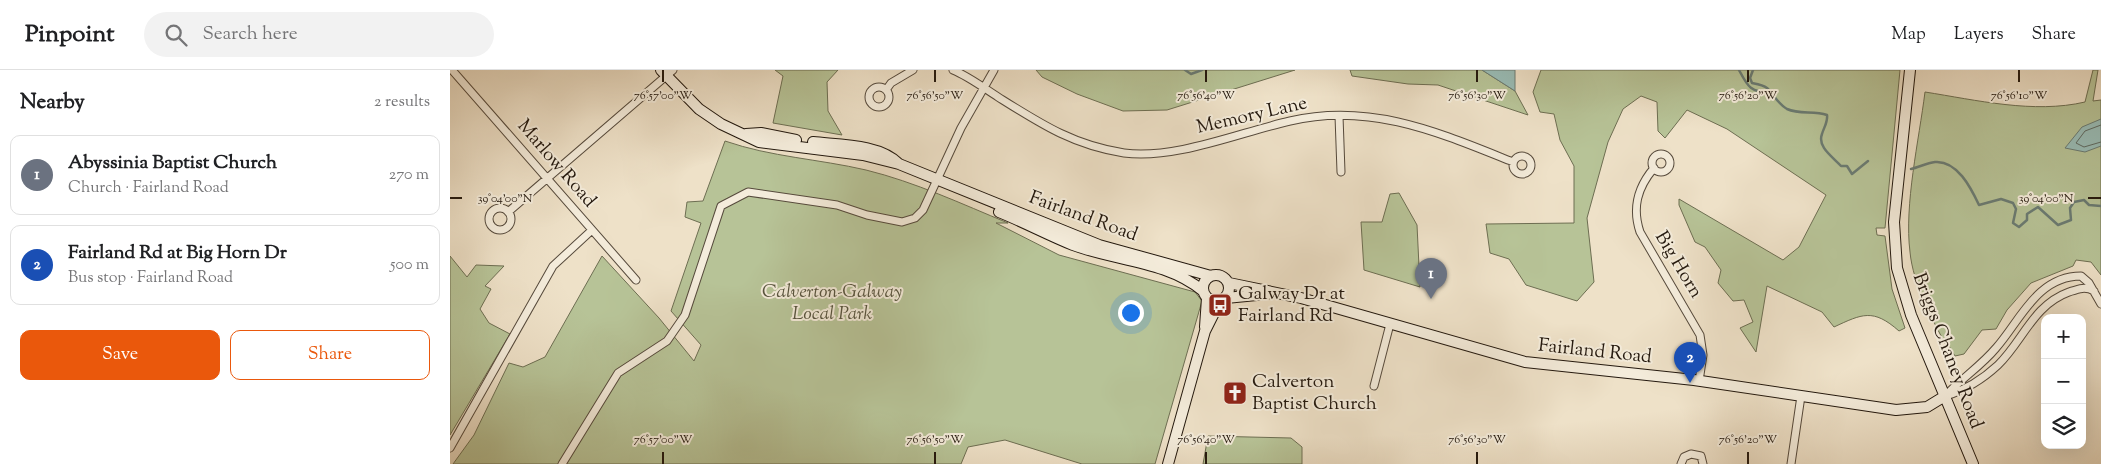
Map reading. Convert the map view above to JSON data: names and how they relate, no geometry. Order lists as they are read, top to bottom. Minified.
{"streets":{"main road":["Fairland Road","Briggs Chaney Road"],"street":["Memory Lane","Marlow Road","Big Horn"]},"crossings":[["Fairland Road","Big Horn"],["Fairland Road","Briggs Chaney Road"]],"parks":["Calverton-Galway Local Park"],"places":{"bus stop":["Galway Dr at Fairland Rd"],"church":["Calverton Baptist Church"]},"page":{"header":"Pinpoint","search":"Search here","nav":["Map","Layers","Share"],"heading":["Nearby","2 results"],"list":[{"mark":"1","name":"Abyssinia Baptist Church","note":"Church · Fairland Road","value":"270 m"},{"mark":"2","name":"Fairland Rd at Big Horn Dr","note":"Bus stop · Fairland Road","value":"500 m"}],"pins":["1","2"],"map_buttons":["+","−"],"buttons":["Save","Share"]},"coordinates":["76°57'00\"W","76°56'50\"W","76°56'40\"W","76°56'30\"W","76°56'20\"W","76°56'10\"W","39°04'00\"N"]}
